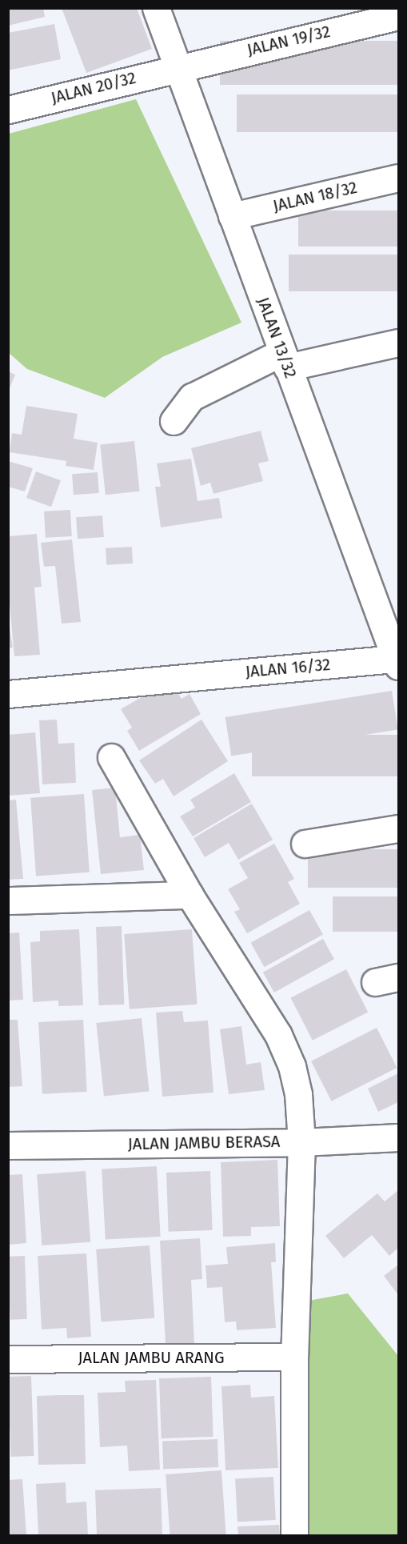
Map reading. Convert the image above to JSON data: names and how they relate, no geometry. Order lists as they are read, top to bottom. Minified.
{"streets":{"street":["JALAN 19/32","JALAN 20/32","JALAN 18/32","JALAN 13/32","JALAN 16/32","JALAN JAMBU BERASA","JALAN JAMBU ARANG"]},"crossings":[["JALAN 19/32","JALAN 20/32"],["JALAN 19/32","JALAN 13/32"],["JALAN 20/32","JALAN 13/32"],["JALAN 18/32","JALAN 13/32"],["JALAN 13/32","JALAN 16/32"]]}
